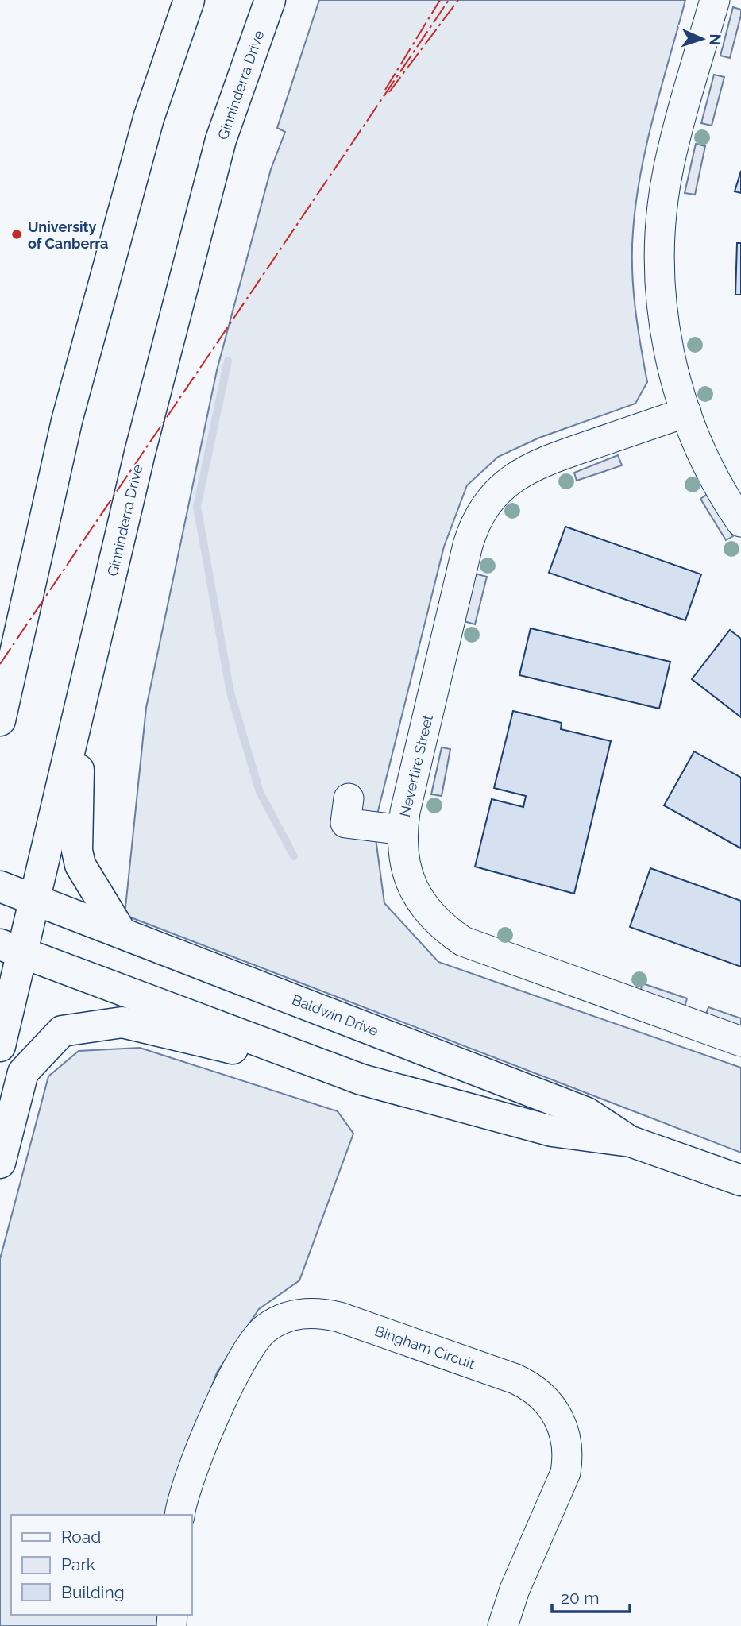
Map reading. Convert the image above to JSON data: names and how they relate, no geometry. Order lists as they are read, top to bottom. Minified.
{"streets":{"main road":["Ginninderra Drive","Baldwin Drive"],"street":["Nevertire Street","Bingham Circuit"]},"crossings":[["Ginninderra Drive","Baldwin Drive"]],"places":["University of Canberra"],"legend":["Road","Park","Building"],"scale_bar":"20 m","north":"right"}
